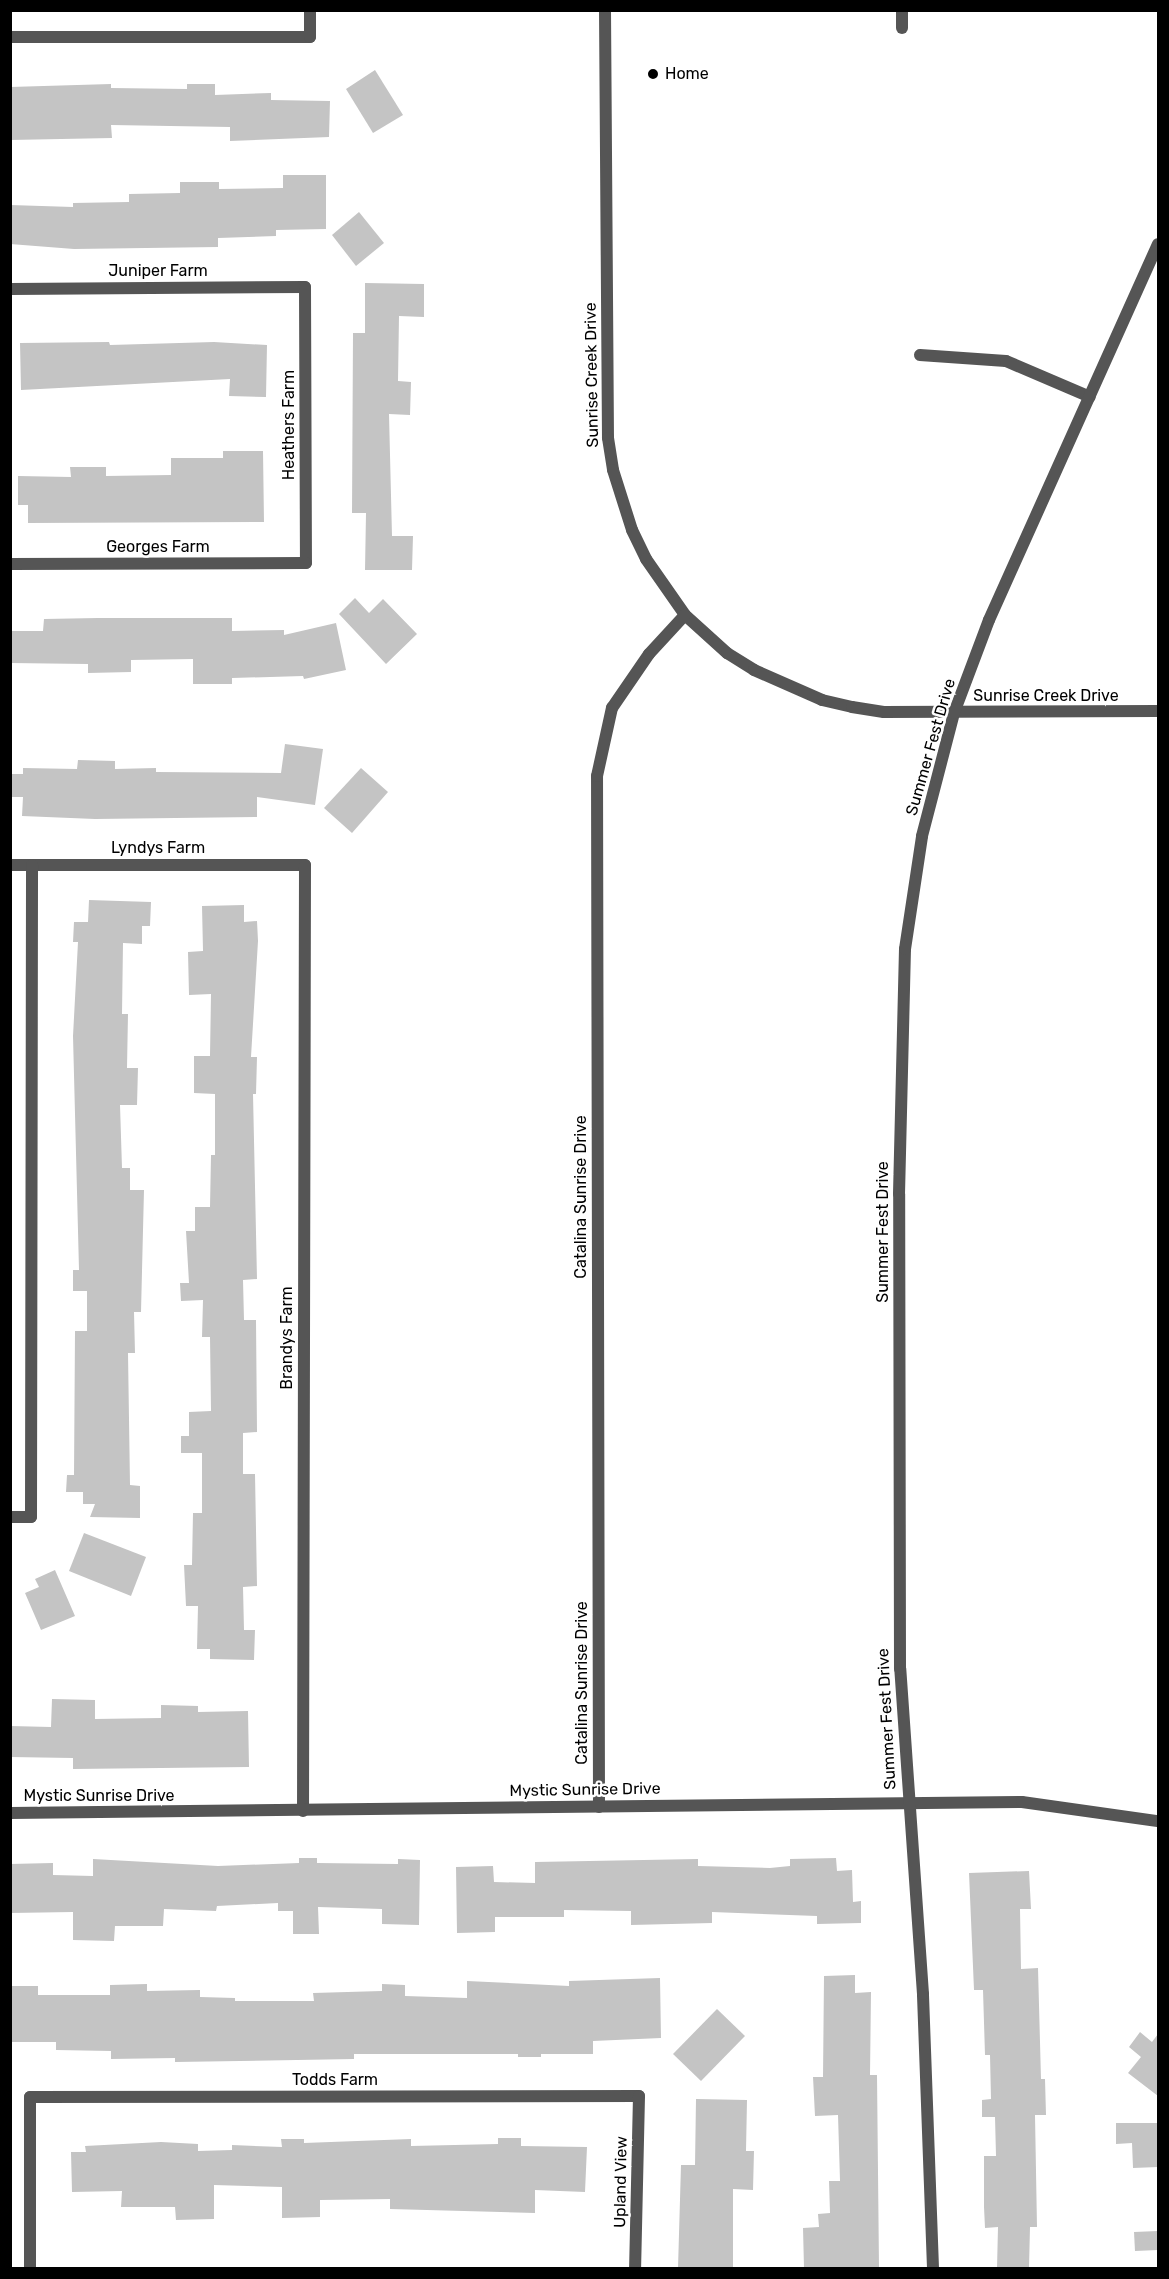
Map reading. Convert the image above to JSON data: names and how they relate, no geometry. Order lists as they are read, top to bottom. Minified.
{"streets":{"street":["Juniper Farm","Sunrise Creek Drive","Heathers Farm","Georges Farm","Summer Fest Drive","Lyndys Farm","Catalina Sunrise Drive","Brandys Farm","Mystic Sunrise Drive","Todds Farm","Upland View"]},"crossings":[["Juniper Farm","Heathers Farm"],["Sunrise Creek Drive","Summer Fest Drive"],["Sunrise Creek Drive","Catalina Sunrise Drive"],["Heathers Farm","Georges Farm"],["Summer Fest Drive","Mystic Sunrise Drive"],["Lyndys Farm","Brandys Farm"],["Catalina Sunrise Drive","Mystic Sunrise Drive"],["Brandys Farm","Mystic Sunrise Drive"],["Todds Farm","Upland View"]],"places":["Home"]}
